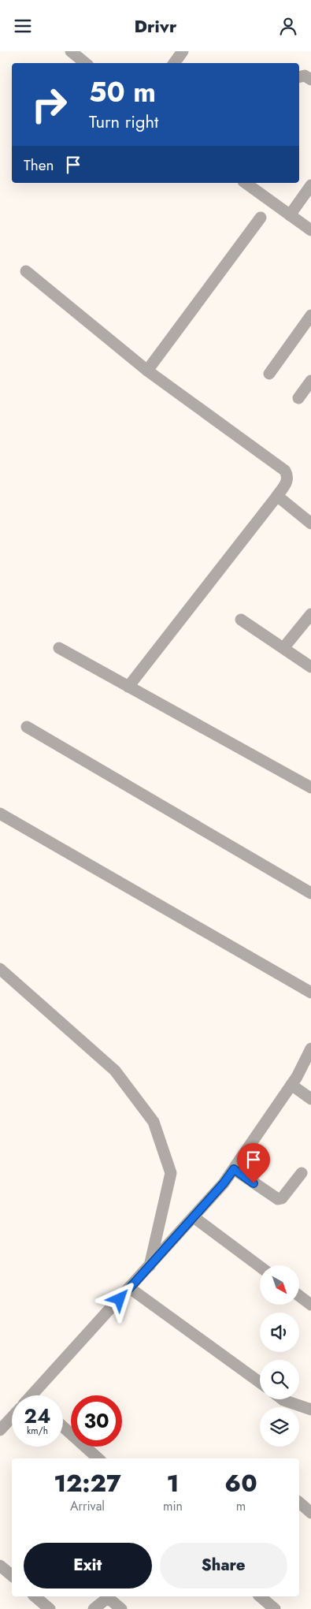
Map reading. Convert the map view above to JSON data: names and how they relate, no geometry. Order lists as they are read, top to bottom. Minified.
{"north":"bottom right","page":{"header":"Drivr","turn":["50 m","Turn right"],"then":"Then","speed":"24 km/h","limit":"30","eta":["12:27","Arrival","1","min","60","m"],"buttons":["Exit","Share"]}}
